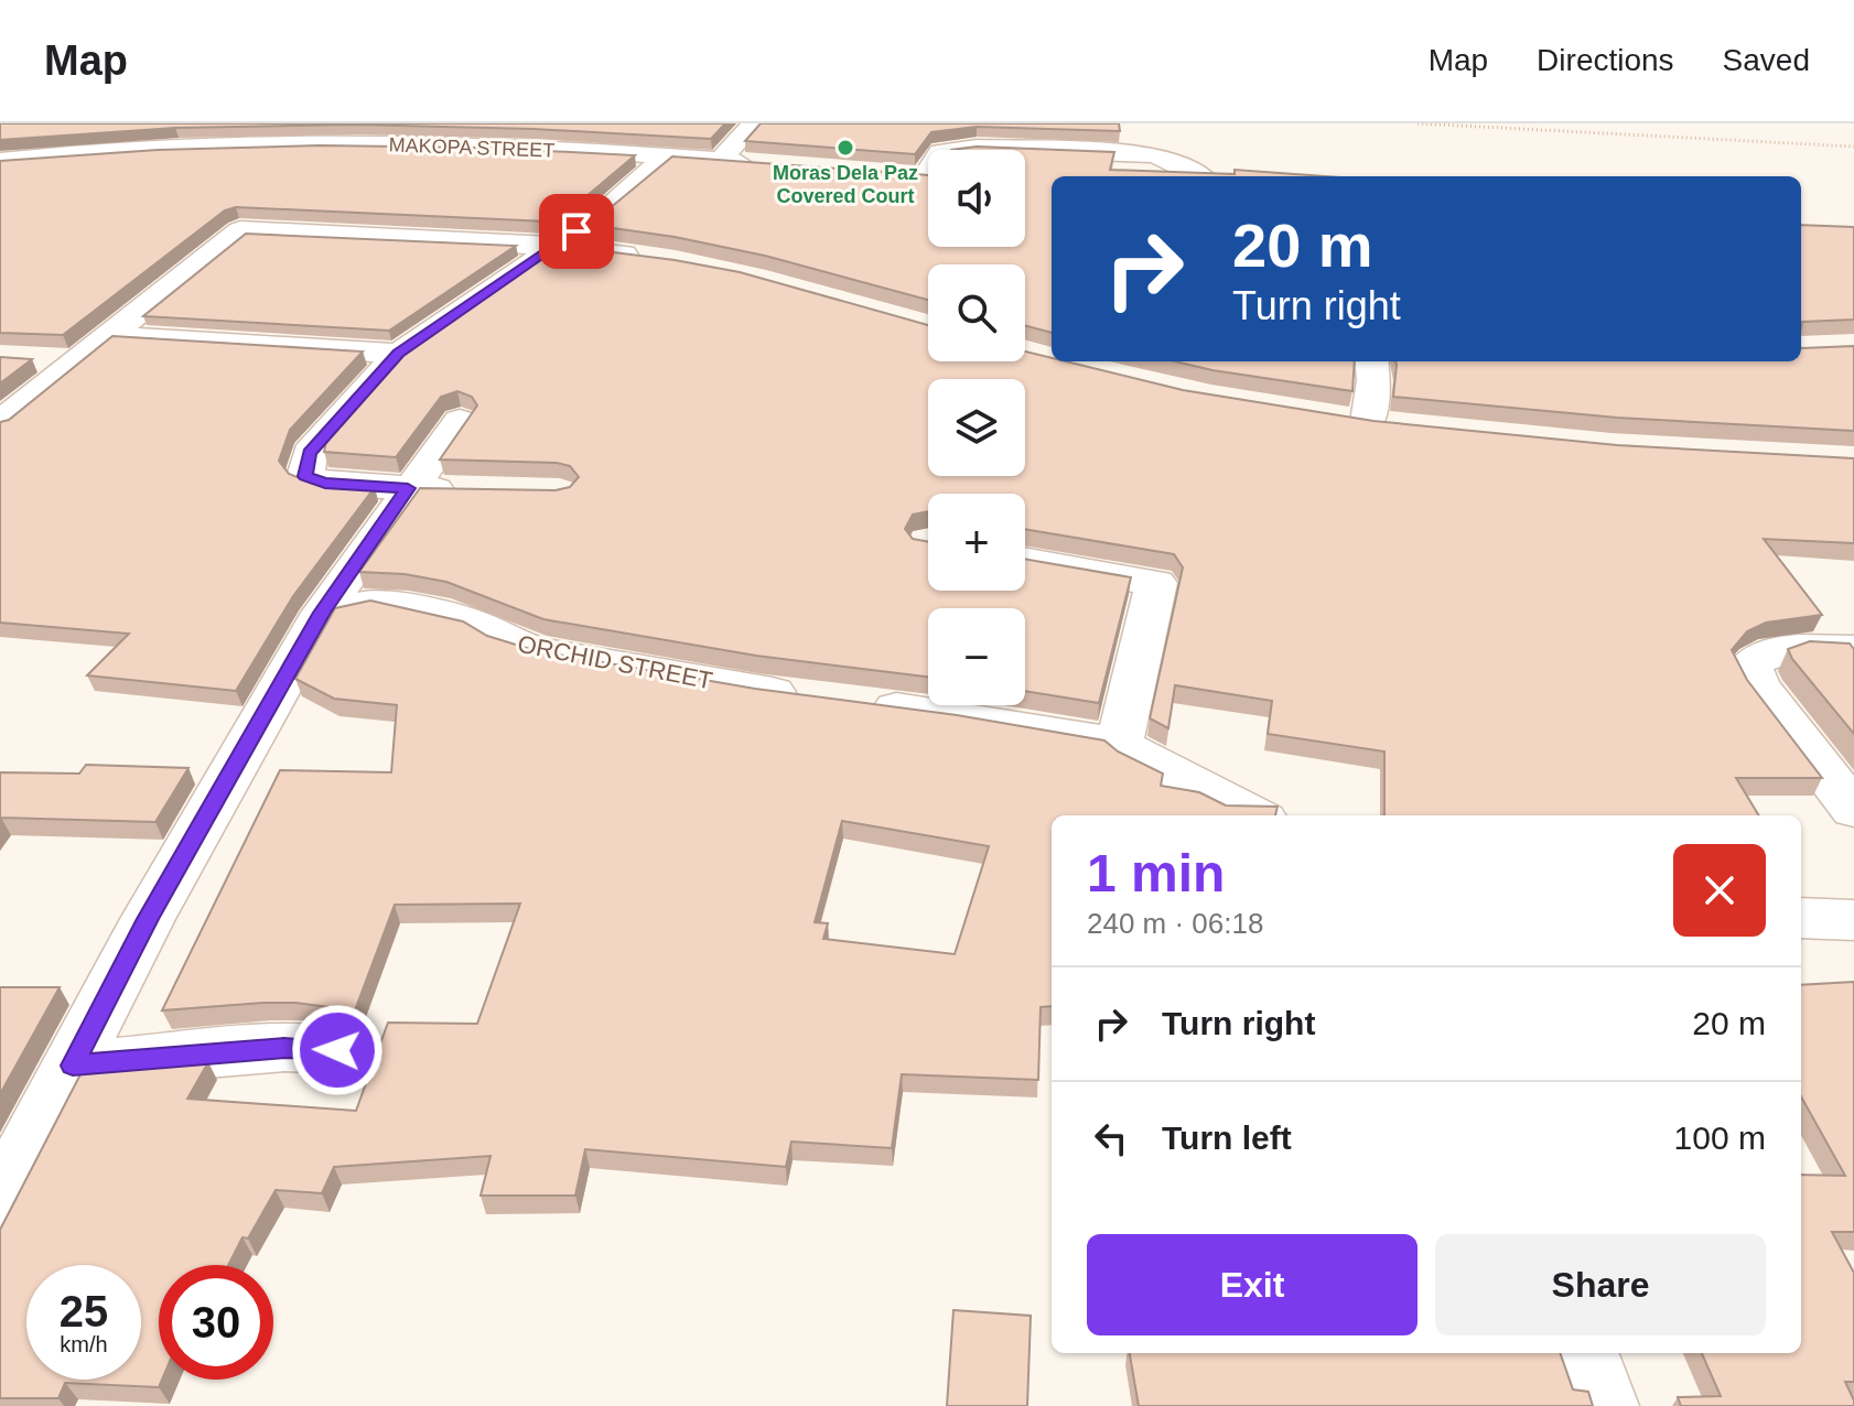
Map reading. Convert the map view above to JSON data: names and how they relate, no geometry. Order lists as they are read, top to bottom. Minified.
{"streets":{"street":["MAKOPA STREET","ORCHID STREET"]},"places":["Moras Dela Paz Covered Court"],"page":{"header":"Map","nav":["Map","Directions","Saved"],"map_buttons":["+","−"],"turn":["20 m","Turn right"],"heading":["1 min","240 m · 06:18"],"list":[{"name":"Turn right","value":"20 m"},{"name":"Turn left","value":"100 m"}],"buttons":["Exit","Share"],"speed":"25 km/h","limit":"30"}}
